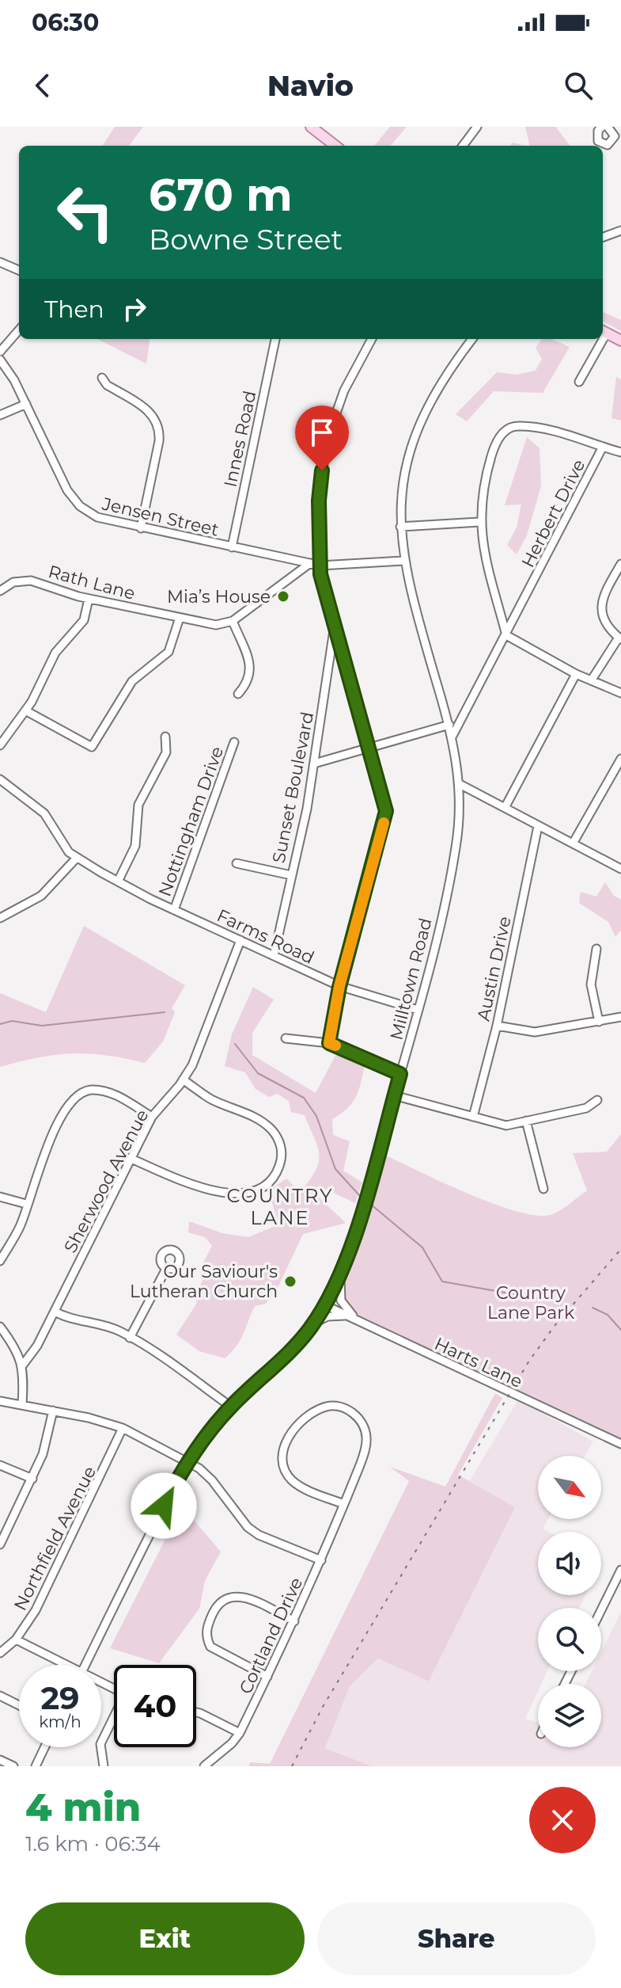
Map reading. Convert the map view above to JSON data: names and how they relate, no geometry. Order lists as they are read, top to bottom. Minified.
{"streets":{"street":["Innes Road","Herbert Drive","Jensen Street","Rath Lane","Sunset Boulevard","Nottingham Drive","Farms Road","Austin Drive","Milltown Road","Sherwood Avenue","Harts Lane","Northfield Avenue","Cortland Drive"]},"crossings":[["Innes Road","Jensen Street"],["Herbert Drive","Milltown Road"],["Jensen Street","Milltown Road"],["Sunset Boulevard","Farms Road"],["Nottingham Drive","Farms Road"],["Farms Road","Milltown Road"],["Farms Road","Sherwood Avenue"],["Milltown Road","Harts Lane"]],"districts":["COUNTRY LANE"],"parks":["Country Lane Park"],"places":["Mia’s House","Our Saviour's Lutheran Church"],"north":"bottom right","page":{"status":"06:30","header":"Navio","turn":["670 m","Bowne Street"],"then":"Then","speed":"29 km/h","limit":"40","heading":["4 min","1.6 km · 06:34"],"buttons":["Exit","Share"]}}
